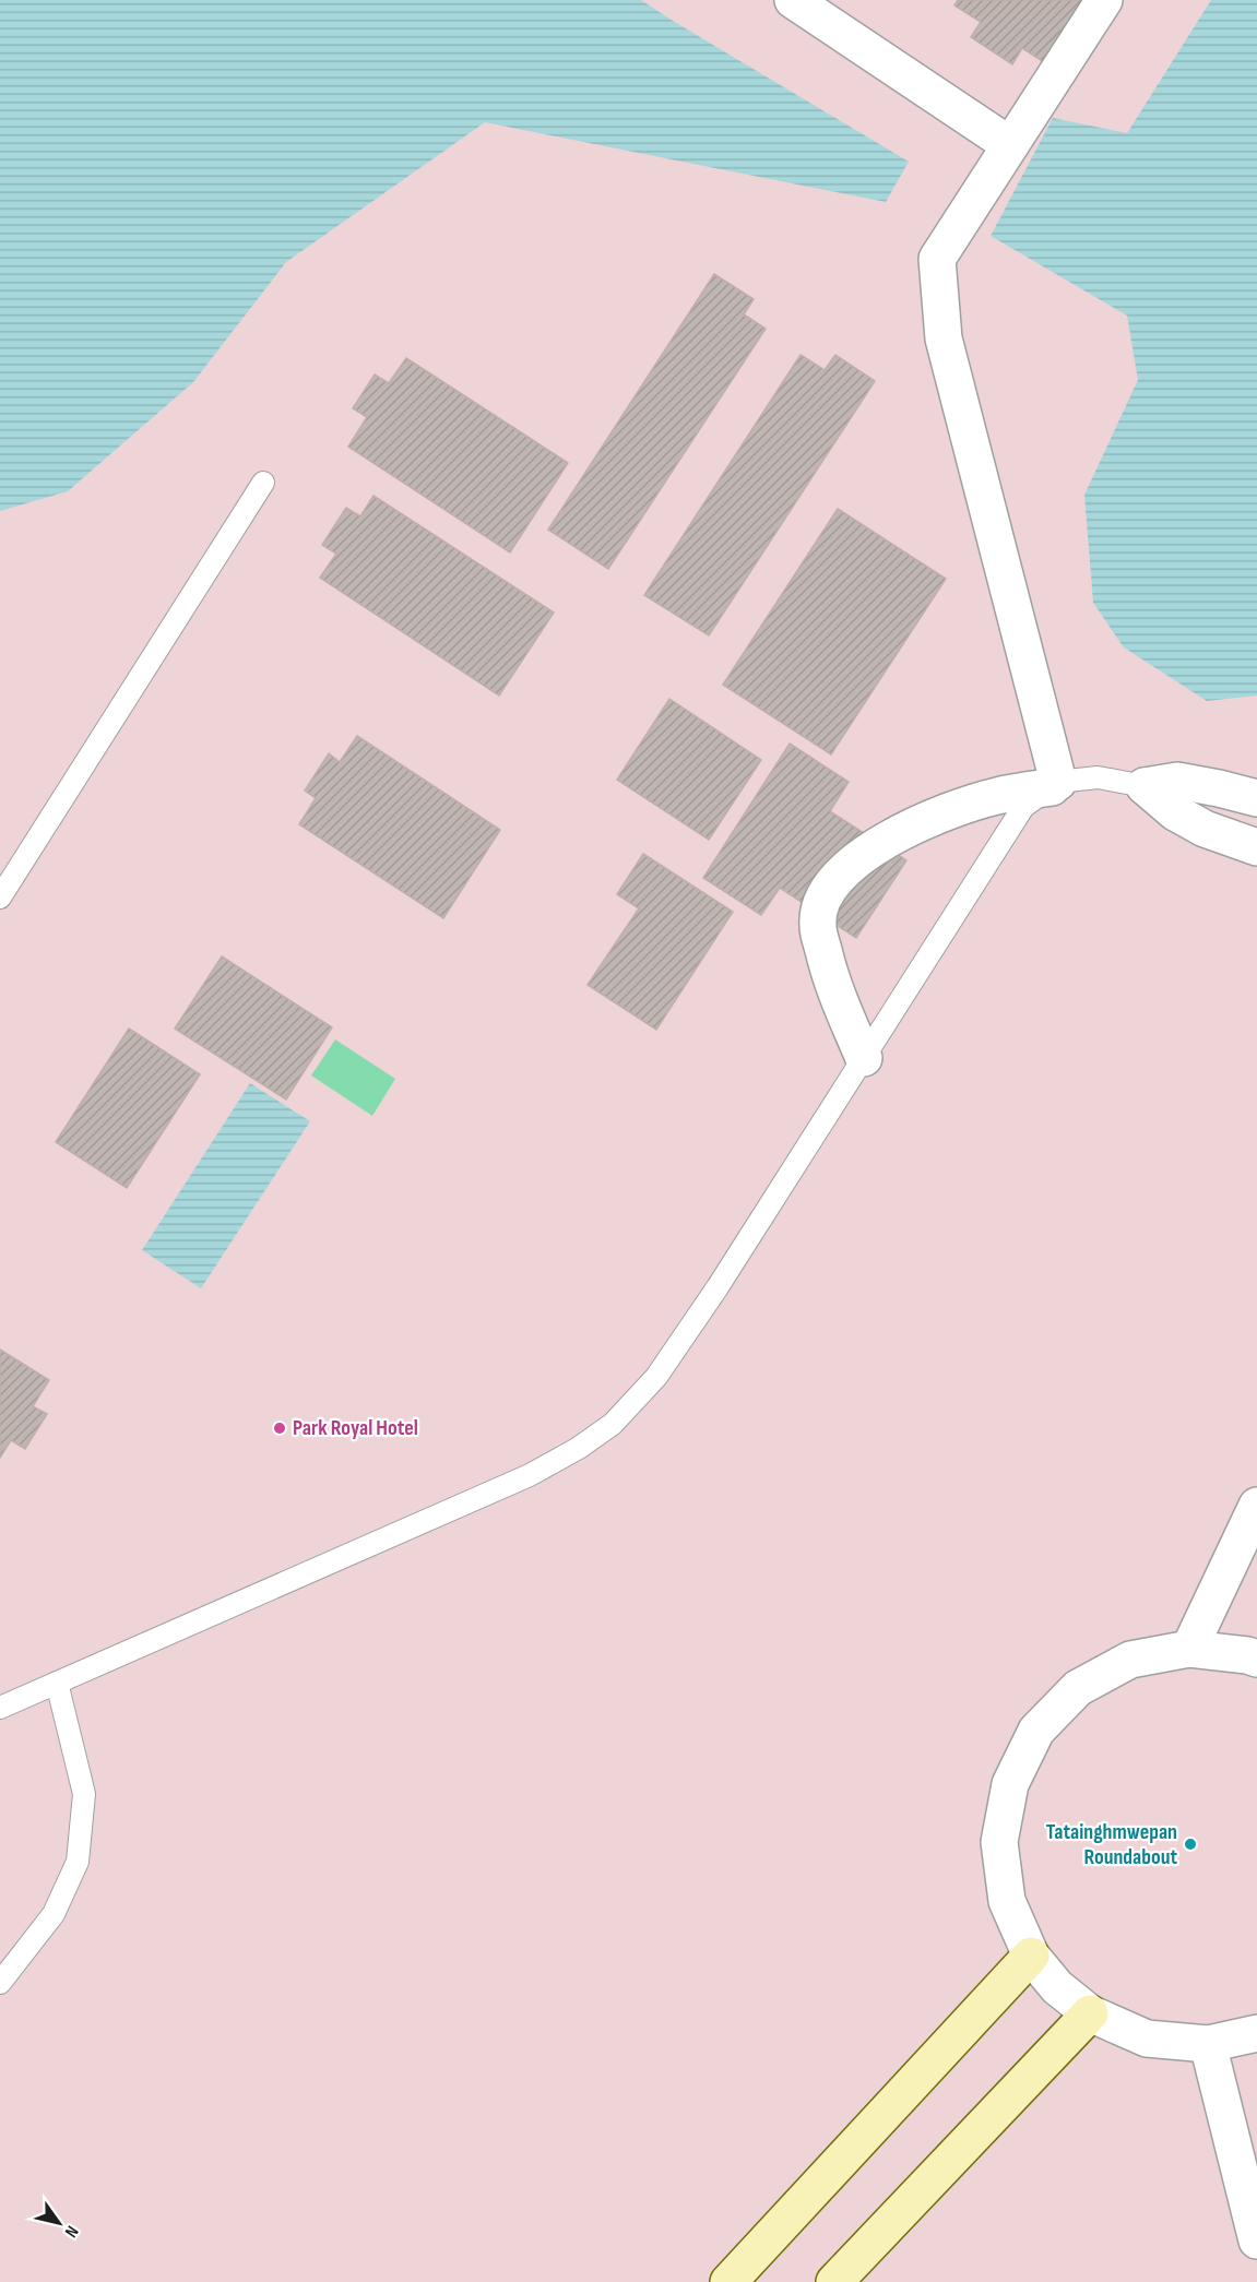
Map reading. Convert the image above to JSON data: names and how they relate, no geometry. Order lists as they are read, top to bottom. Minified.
{"places":["Park Royal Hotel","Tatainghmwepan Roundabout"],"north":"bottom right"}
